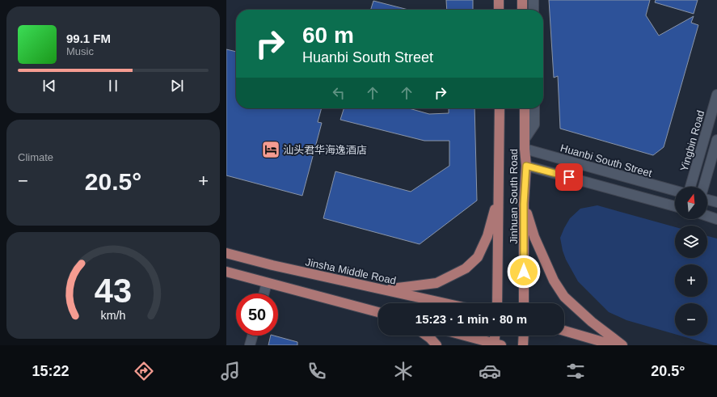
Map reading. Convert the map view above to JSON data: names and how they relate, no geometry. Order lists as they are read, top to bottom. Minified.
{"streets":{"main road":["Jinhuan South Road","Jinsha Middle Road"],"street":["Yingbin Road","Huanbi South Street"]},"crossings":[["Huanbi South Street","Jinhuan South Road"]],"places":{"hotel":["汕头君华海逸酒店"]},"north":"top","page":{"turn":["60 m","Huanbi South Street"],"song":["99.1 FM","Music"],"tile":"Climate","heat":["−","20.5°","+"],"map_buttons":["+","−"],"limit":"50","trip":"15:23 · 1 min · 80 m","tabs":["15:22","20.5°"],"gauge":["43","km/h"]}}
